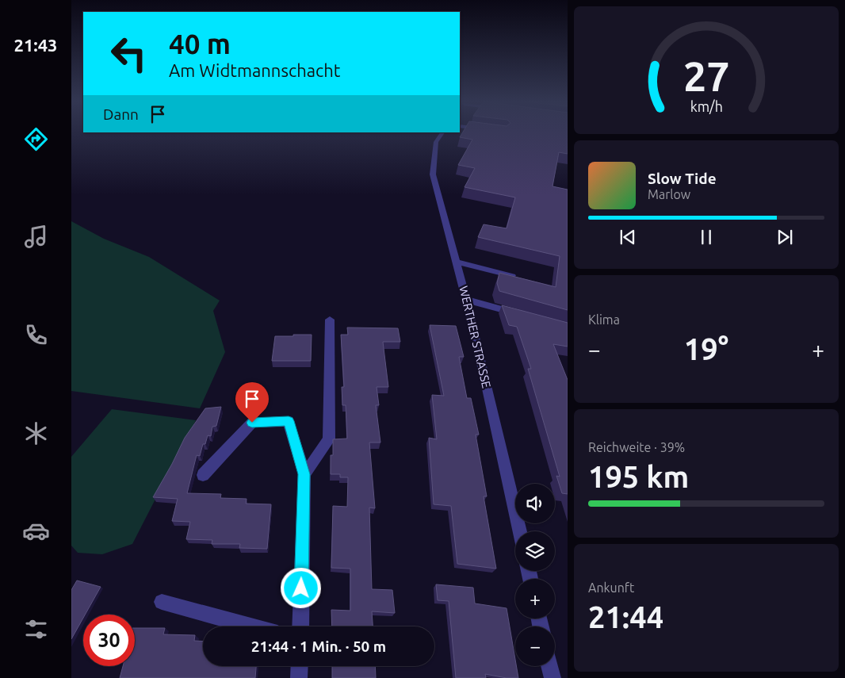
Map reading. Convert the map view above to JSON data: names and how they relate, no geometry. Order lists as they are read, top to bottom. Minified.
{"streets":{"street":["WERTHER STRASSE"]},"page":{"tabs":"21:43","turn":["40 m","Am Widtmannschacht"],"then":"Dann","song":["Slow Tide","Marlow"],"tile":["Klima",["Reichweite · 39%","195 km"],["Ankunft","21:44"]],"heat":["−","19°","+"],"map_buttons":["+","−"],"limit":"30","trip":"21:44 · 1 Min. · 50 m","gauge":["27","km/h"]}}
